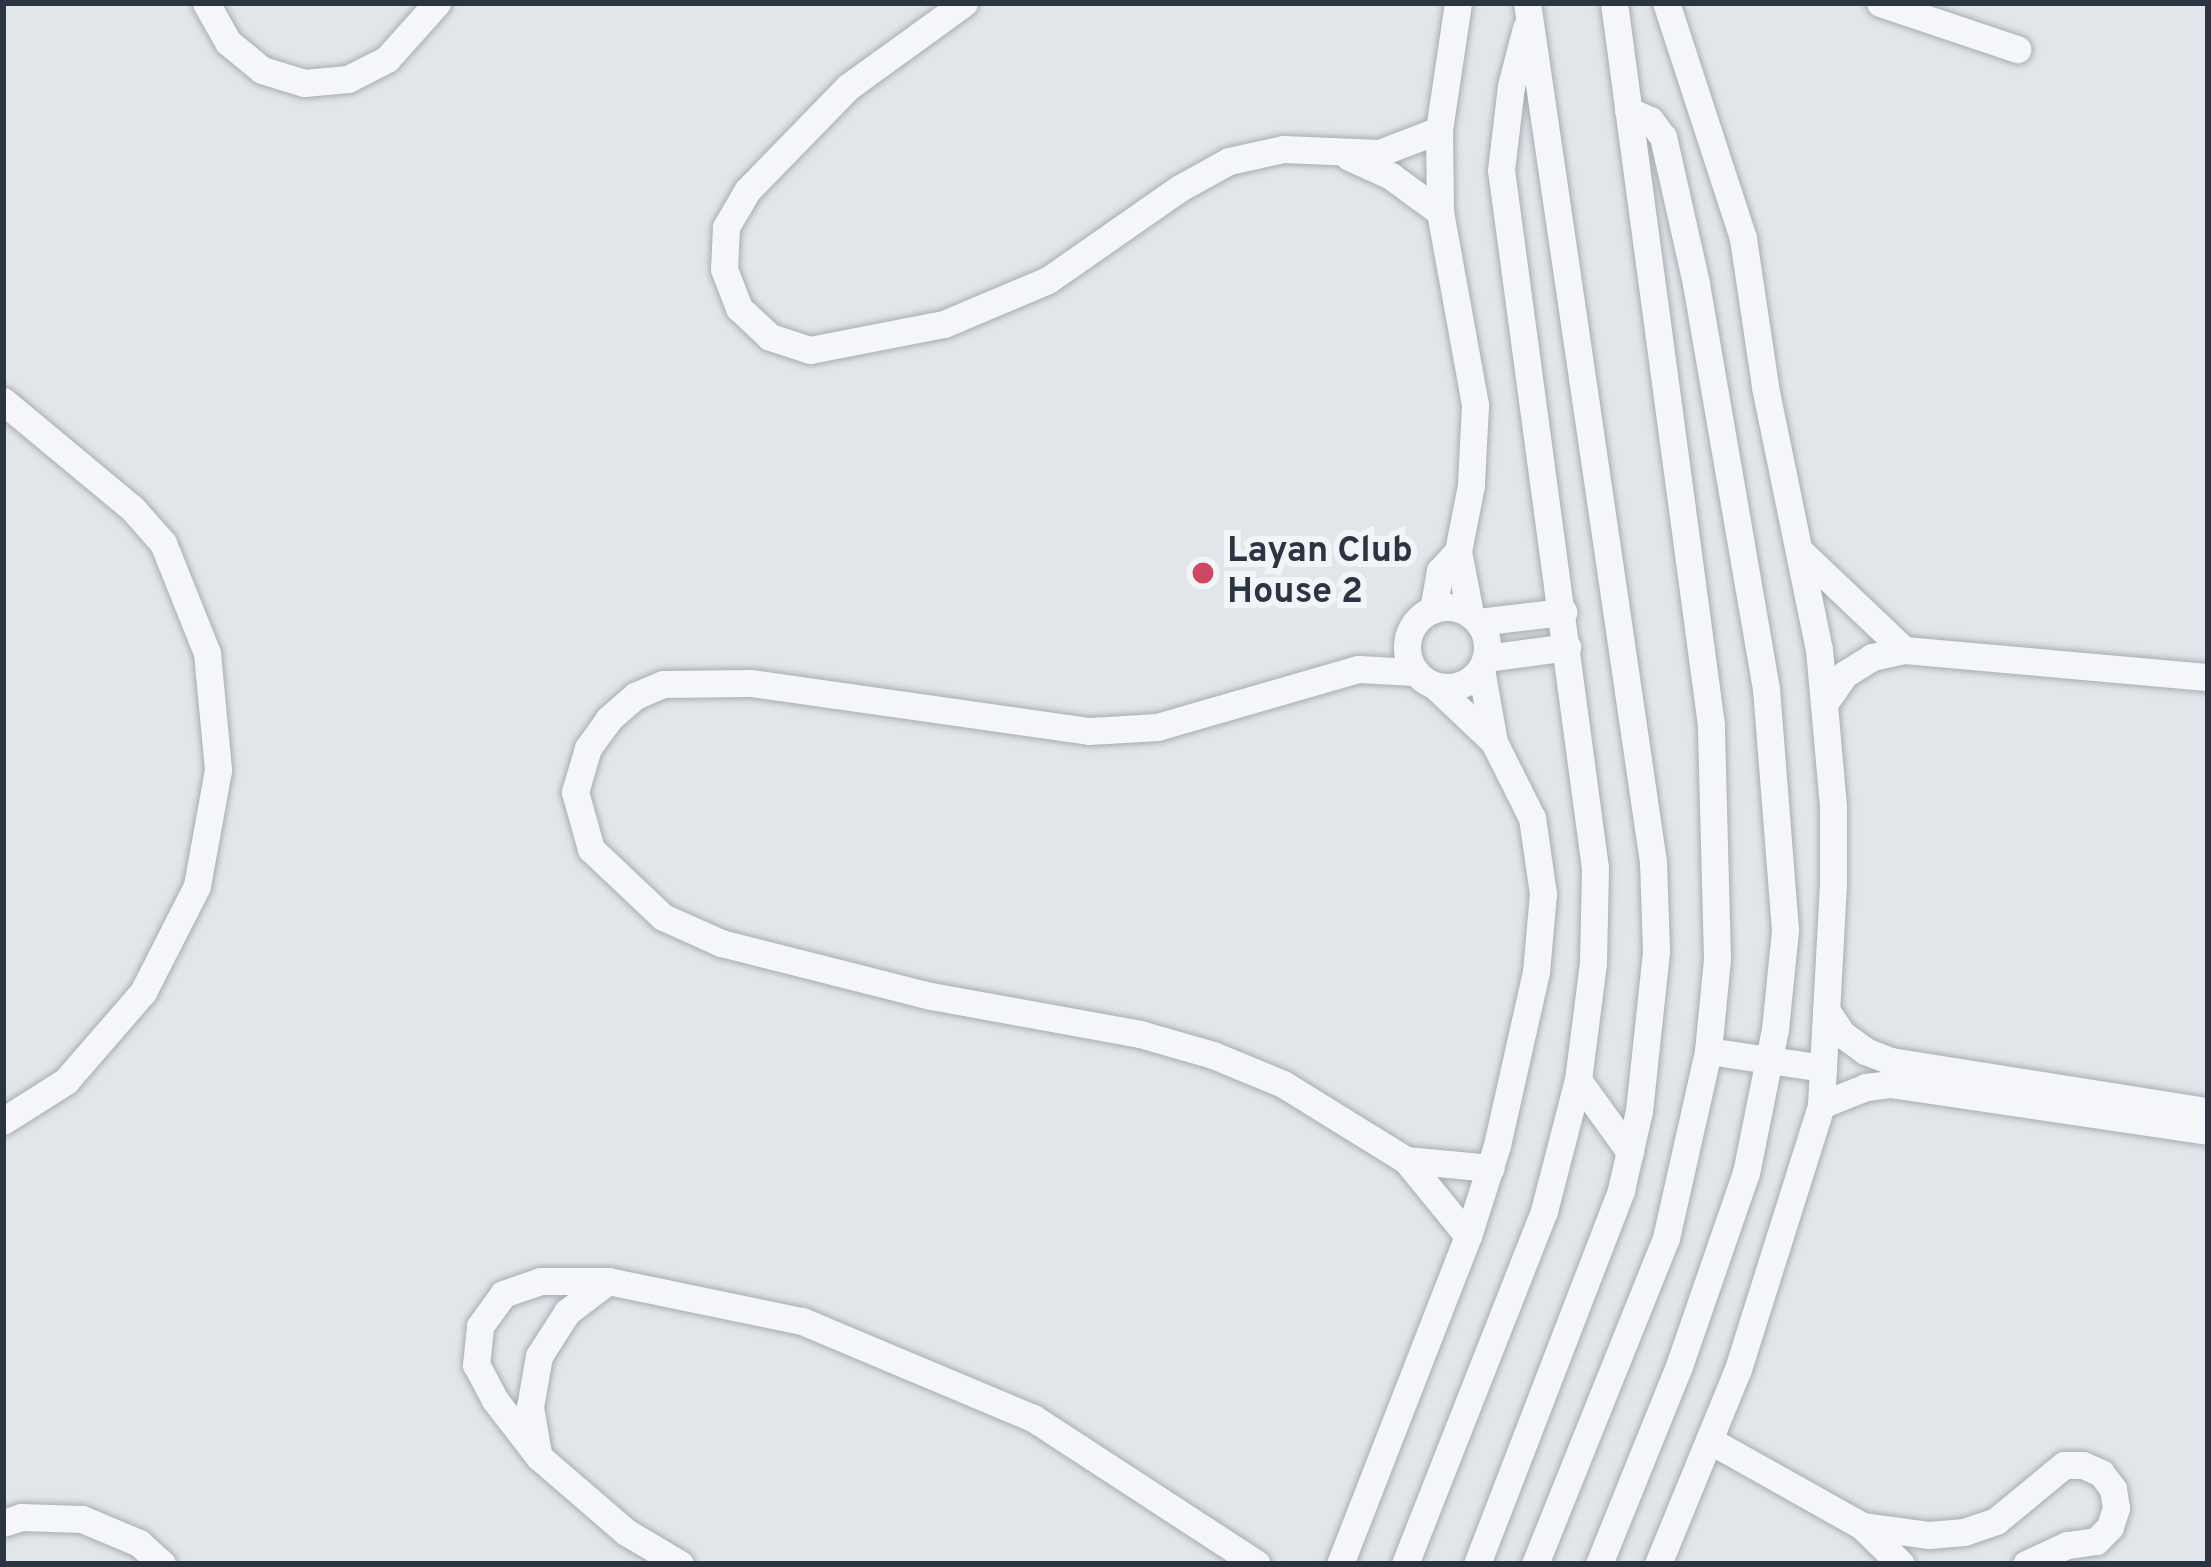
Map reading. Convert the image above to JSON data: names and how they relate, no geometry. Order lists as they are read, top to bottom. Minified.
{"places":["Layan Club House 2"]}
